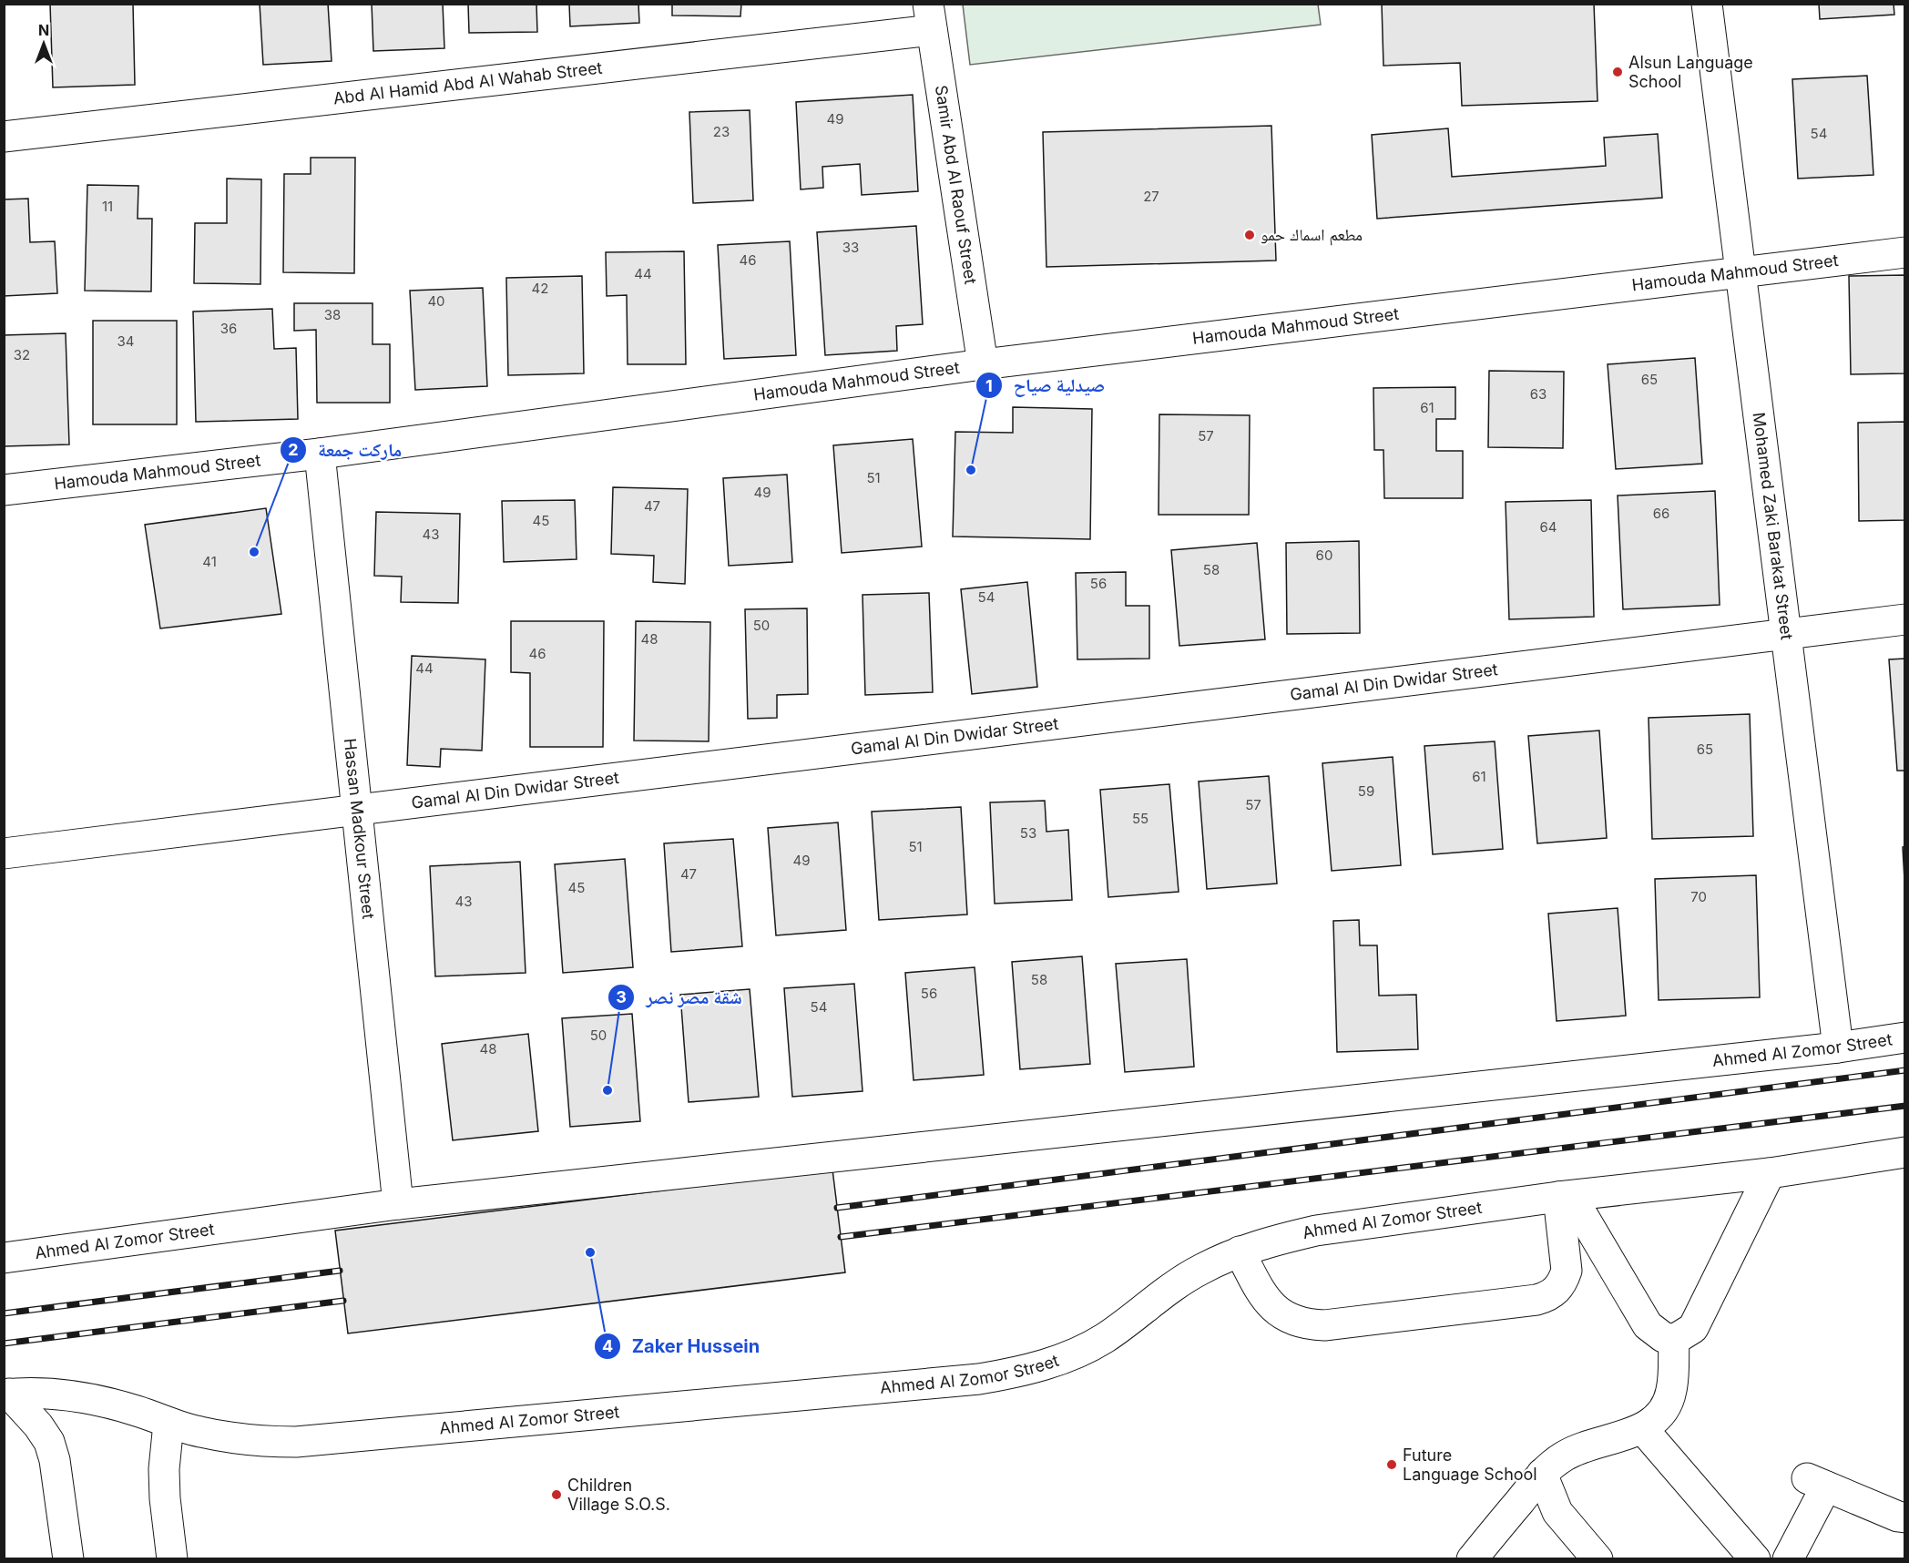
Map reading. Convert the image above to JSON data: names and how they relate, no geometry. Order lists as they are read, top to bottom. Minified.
{"streets":{"street":["Abd Al Hamid Abd Al Wahab Street","Samir Abd Al Raouf Street","Hamouda Mahmoud Street","Mohamed Zaki Barakat Street","Gamal Al Din Dwidar Street","Hassan Madkour Street","Ahmed Al Zomor Street"]},"crossings":[["Abd Al Hamid Abd Al Wahab Street","Samir Abd Al Raouf Street"],["Samir Abd Al Raouf Street","Hamouda Mahmoud Street"],["Hamouda Mahmoud Street","Mohamed Zaki Barakat Street"],["Hamouda Mahmoud Street","Hassan Madkour Street"],["Mohamed Zaki Barakat Street","Gamal Al Din Dwidar Street"],["Mohamed Zaki Barakat Street","Ahmed Al Zomor Street"],["Gamal Al Din Dwidar Street","Hassan Madkour Street"],["Hassan Madkour Street","Ahmed Al Zomor Street"]],"places":["Alsun Language School","مطعم اسماك حمو","صيدلية صياح","ماركت جمعة","شقة مصر نصر","Zaker Hussein","Future Language School","Children Village S.O.S."],"house_numbers":["49","23","54","27","11","33","46","44","42","40","38","36","34","32","65","63","61","57","51","49","47","66","45","64","43","60","41","58","56","54","50","48","46","44","65","61","59","57","55","53","51","49","47","45","70","43","58","56","54","50","48"],"north":"top"}
